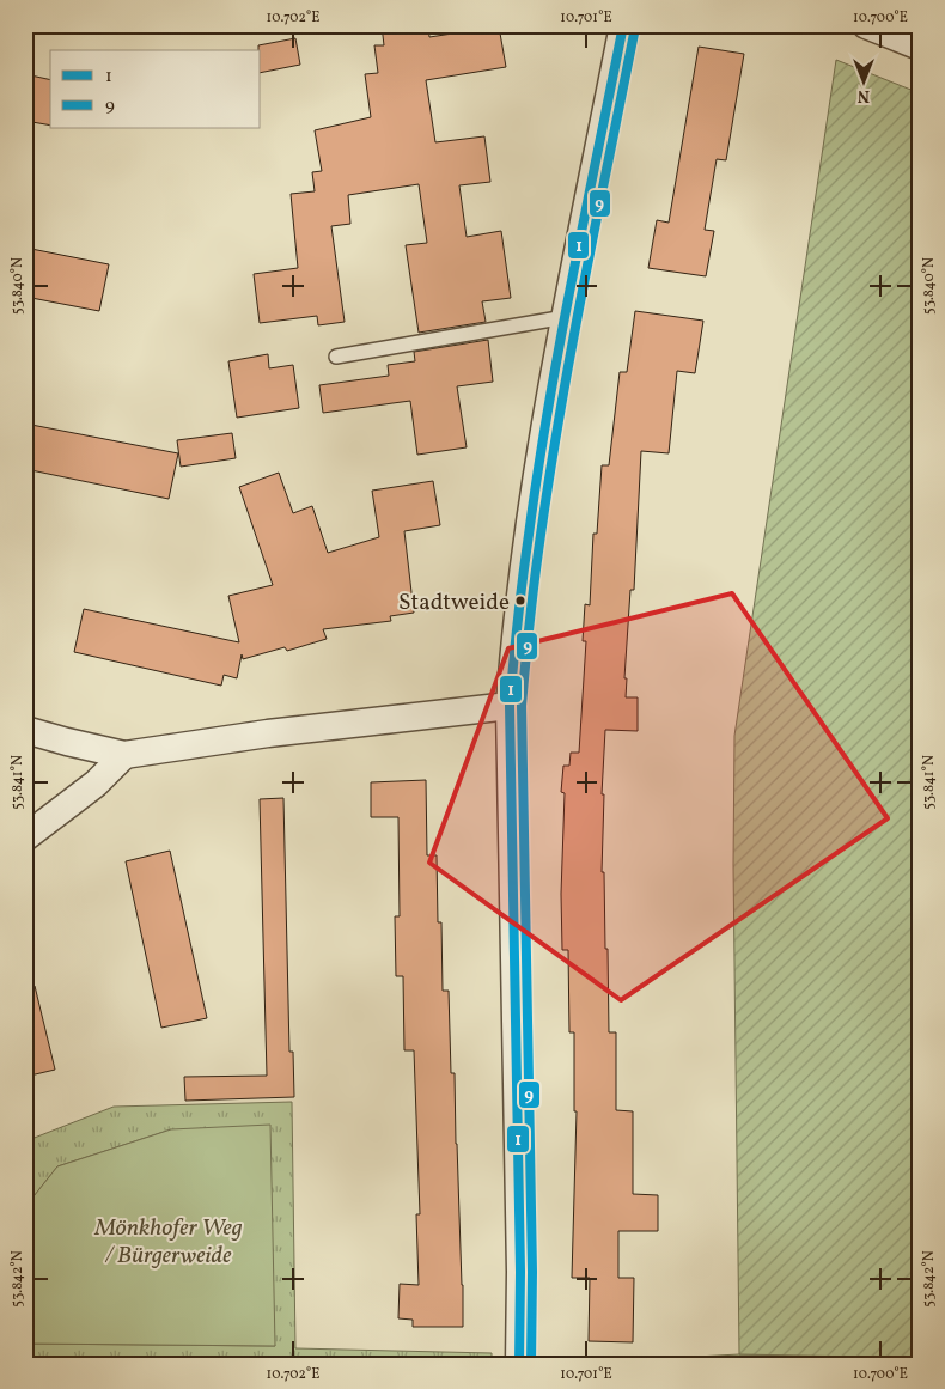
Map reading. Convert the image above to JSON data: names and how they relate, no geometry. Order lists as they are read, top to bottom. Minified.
{"parks":["Mönkhofer Weg / Bürgerweide"],"places":["Stadtweide"],"lines":["transit line 1","transit line 9"],"legend":["1","9"],"north":"bottom","coordinates":["10.702°E","10.701°E","10.700°E","53.840°N","53.841°N","53.842°N"]}
